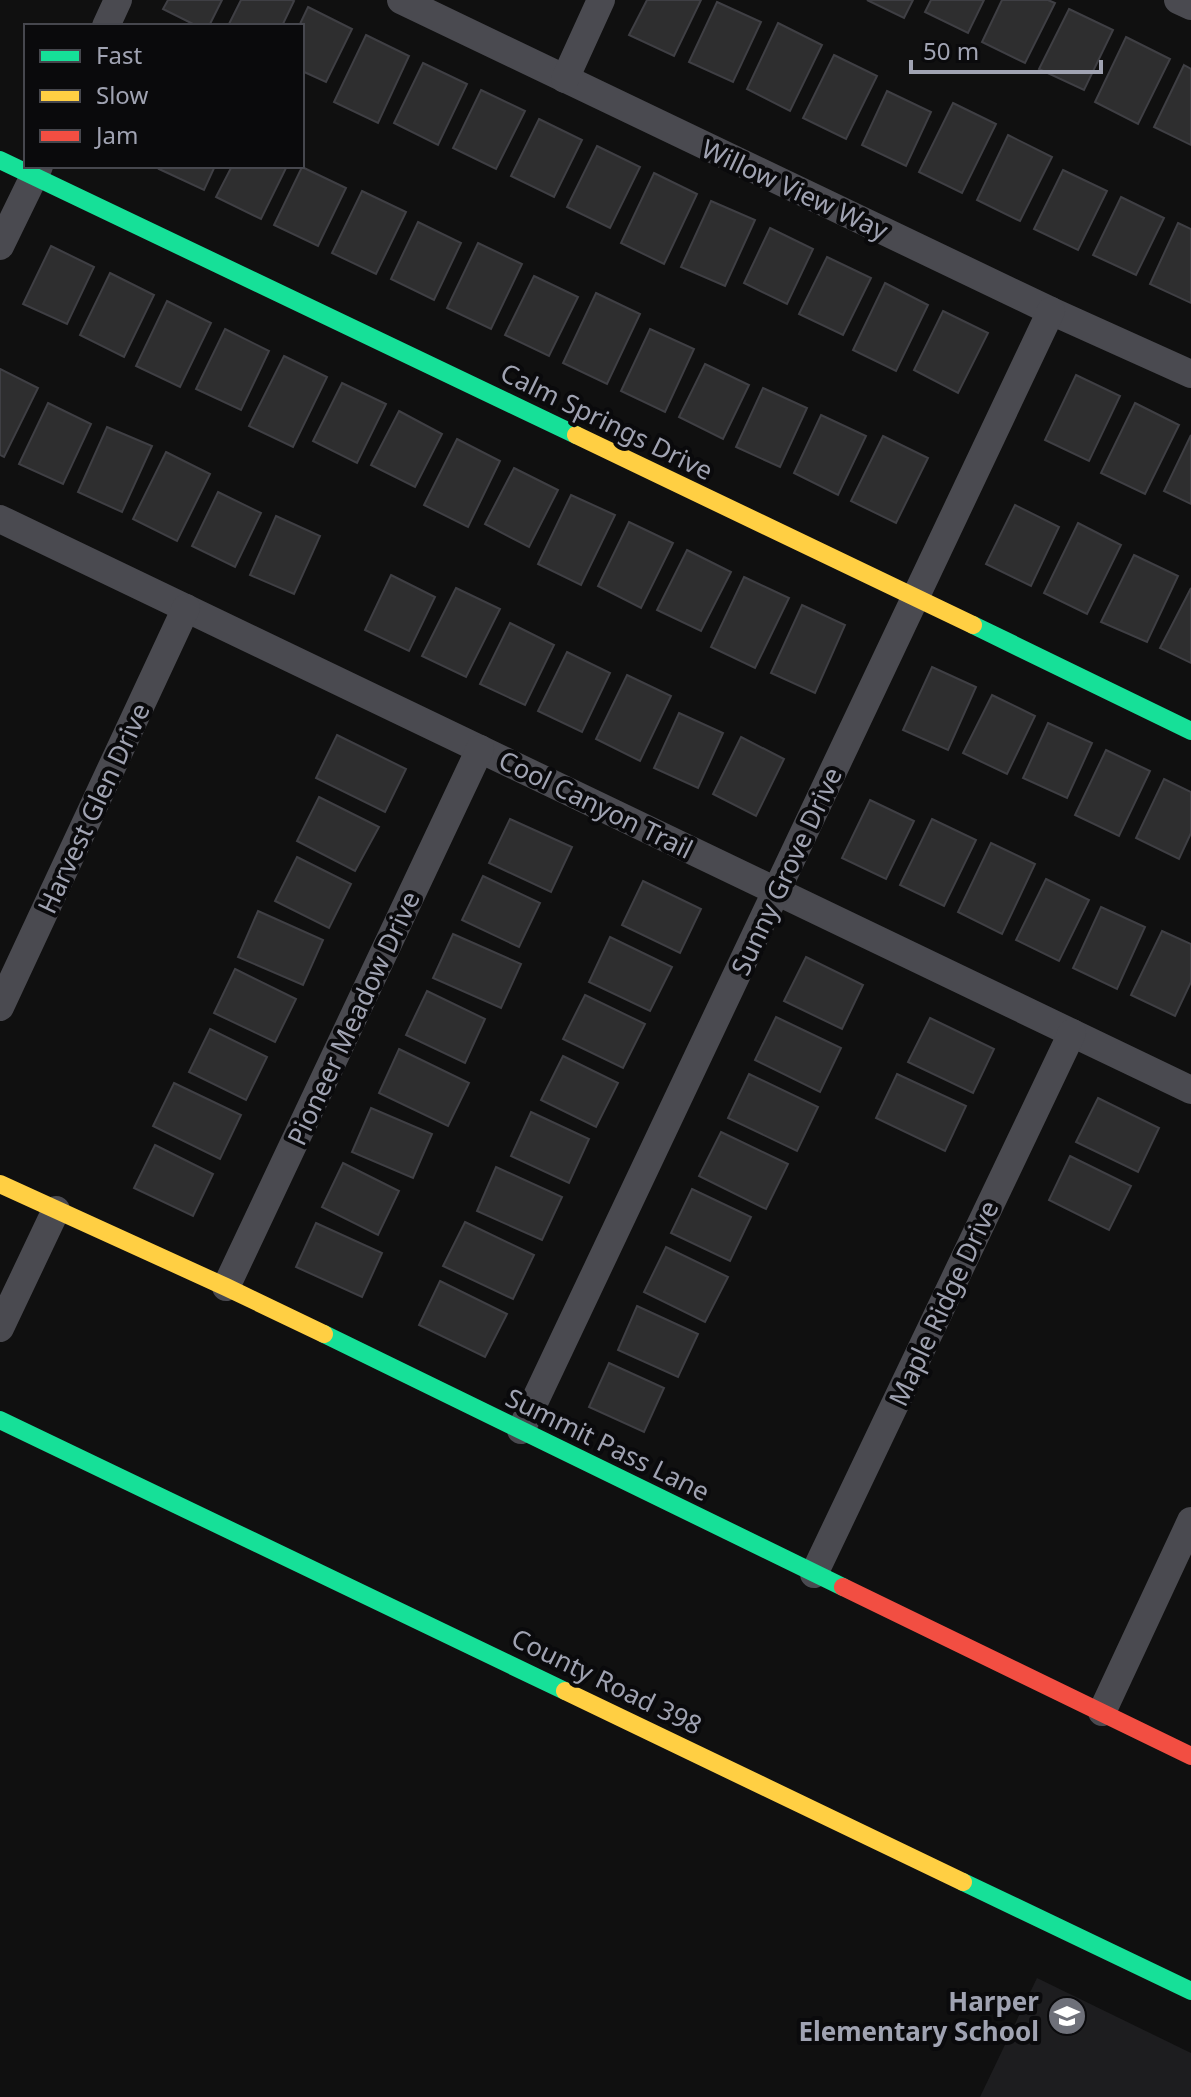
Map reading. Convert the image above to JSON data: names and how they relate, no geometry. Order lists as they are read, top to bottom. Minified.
{"streets":{"street":["Willow View Way","Calm Springs Drive","Cool Canyon Trail","Harvest Glen Drive","Sunny Grove Drive","Pioneer Meadow Drive","Maple Ridge Drive","Summit Pass Lane","County Road 398"]},"crossings":[["Willow View Way","Sunny Grove Drive"],["Calm Springs Drive","Sunny Grove Drive"],["Cool Canyon Trail","Harvest Glen Drive"],["Cool Canyon Trail","Sunny Grove Drive"],["Cool Canyon Trail","Pioneer Meadow Drive"],["Cool Canyon Trail","Maple Ridge Drive"],["Sunny Grove Drive","Summit Pass Lane"],["Pioneer Meadow Drive","Summit Pass Lane"],["Maple Ridge Drive","Summit Pass Lane"]],"places":{"school or university":["Harper Elementary School"]},"legend":["Fast","Slow","Jam"],"scale_bar":"50 m"}
